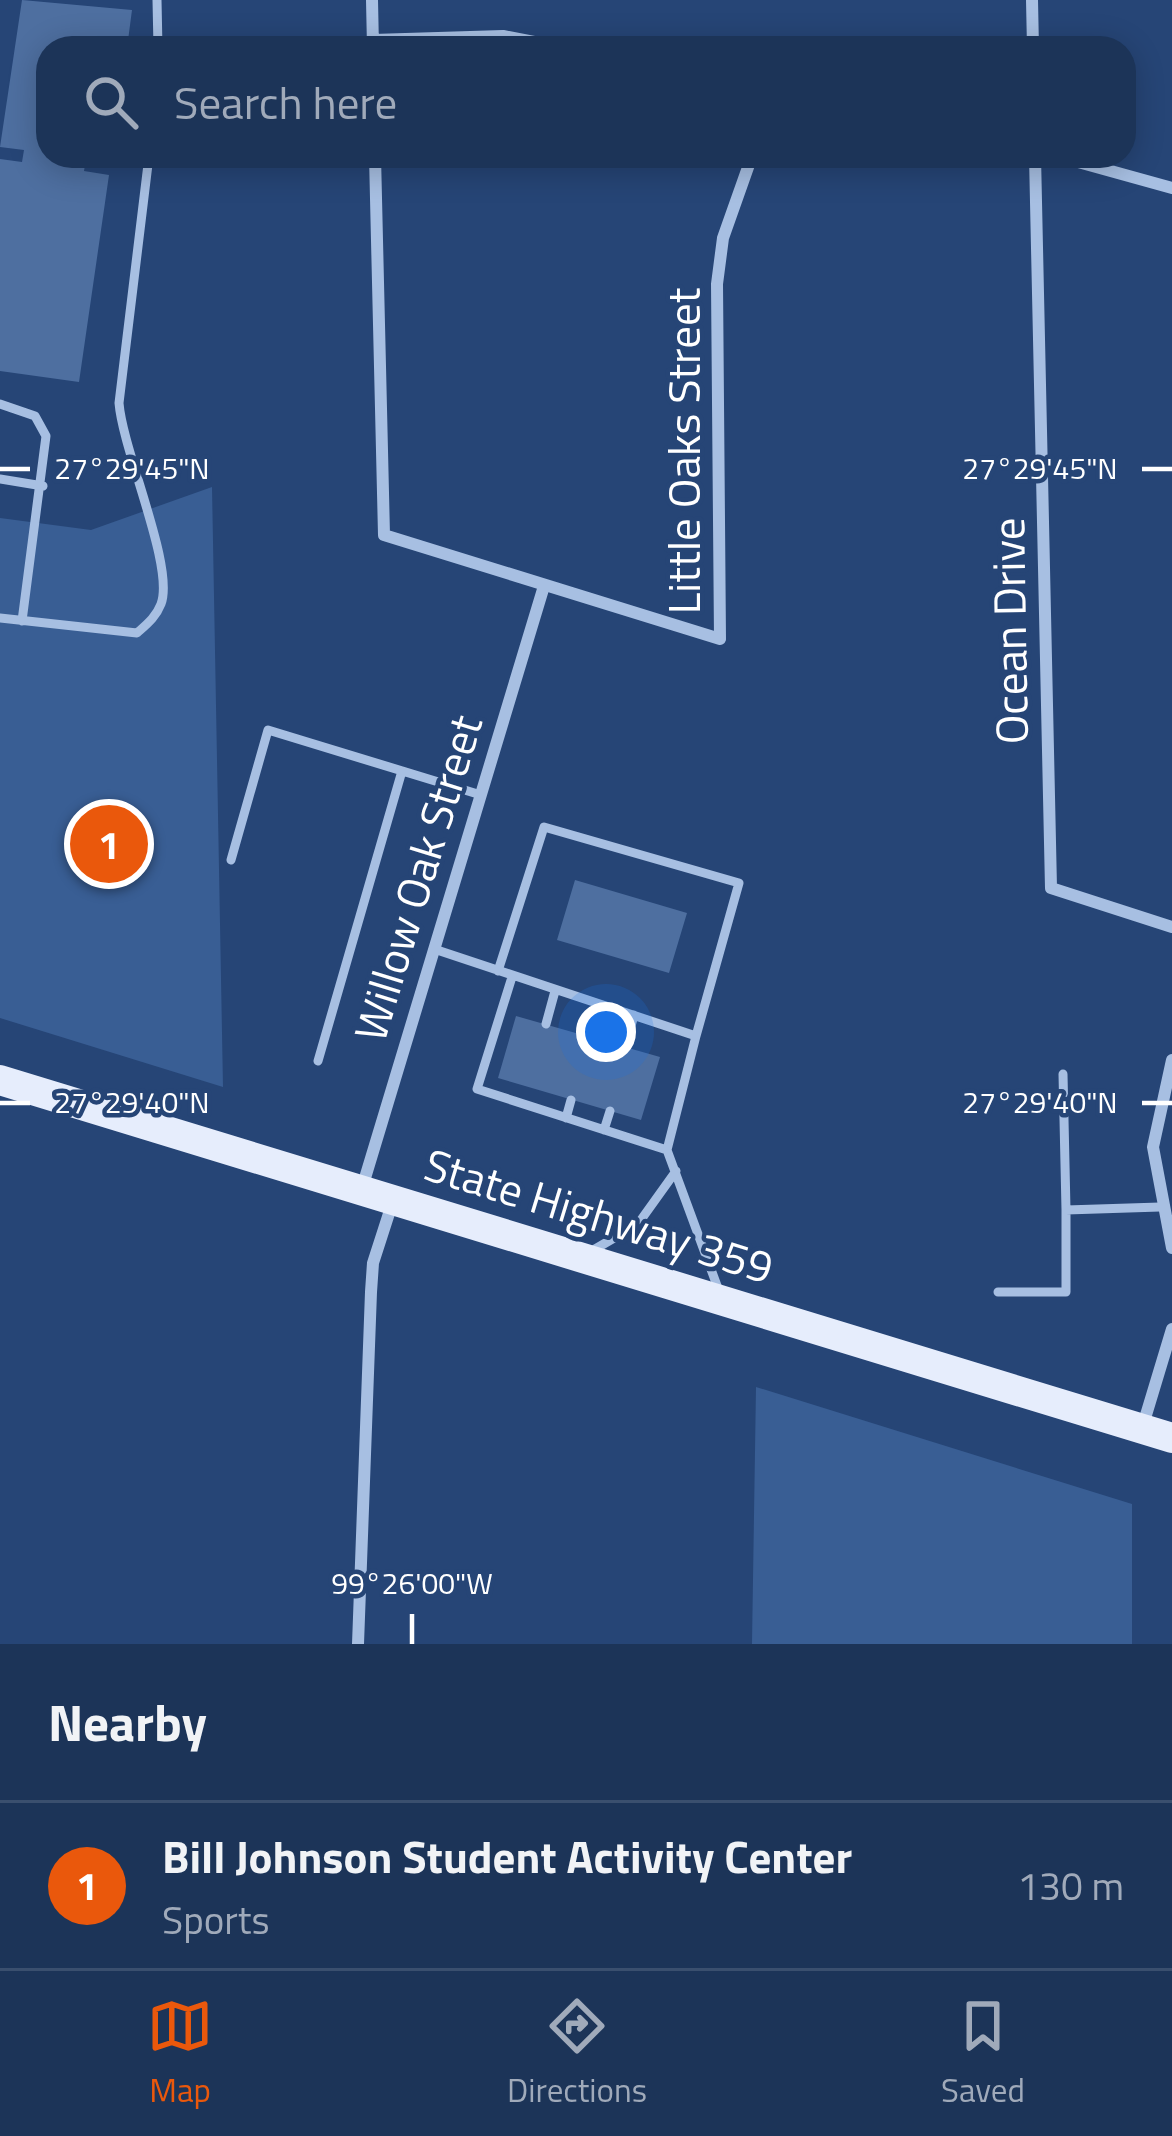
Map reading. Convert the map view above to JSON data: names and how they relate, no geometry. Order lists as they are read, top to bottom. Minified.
{"streets":{"main road":["State Highway 359"],"street":["Little Oaks Street","Ocean Drive","Willow Oak Street"]},"crossings":[["Little Oaks Street","Willow Oak Street"],["Willow Oak Street","State Highway 359"]],"page":{"search":"Search here","pins":"1","heading":"Nearby","list":[{"mark":"1","name":"Bill Johnson Student Activity Center","note":"Sports","value":"130 m"}],"nav":["Map","Directions","Saved"]},"coordinates":["27°29'45\"N","27°29'40\"N","99°26'00\"W"]}
